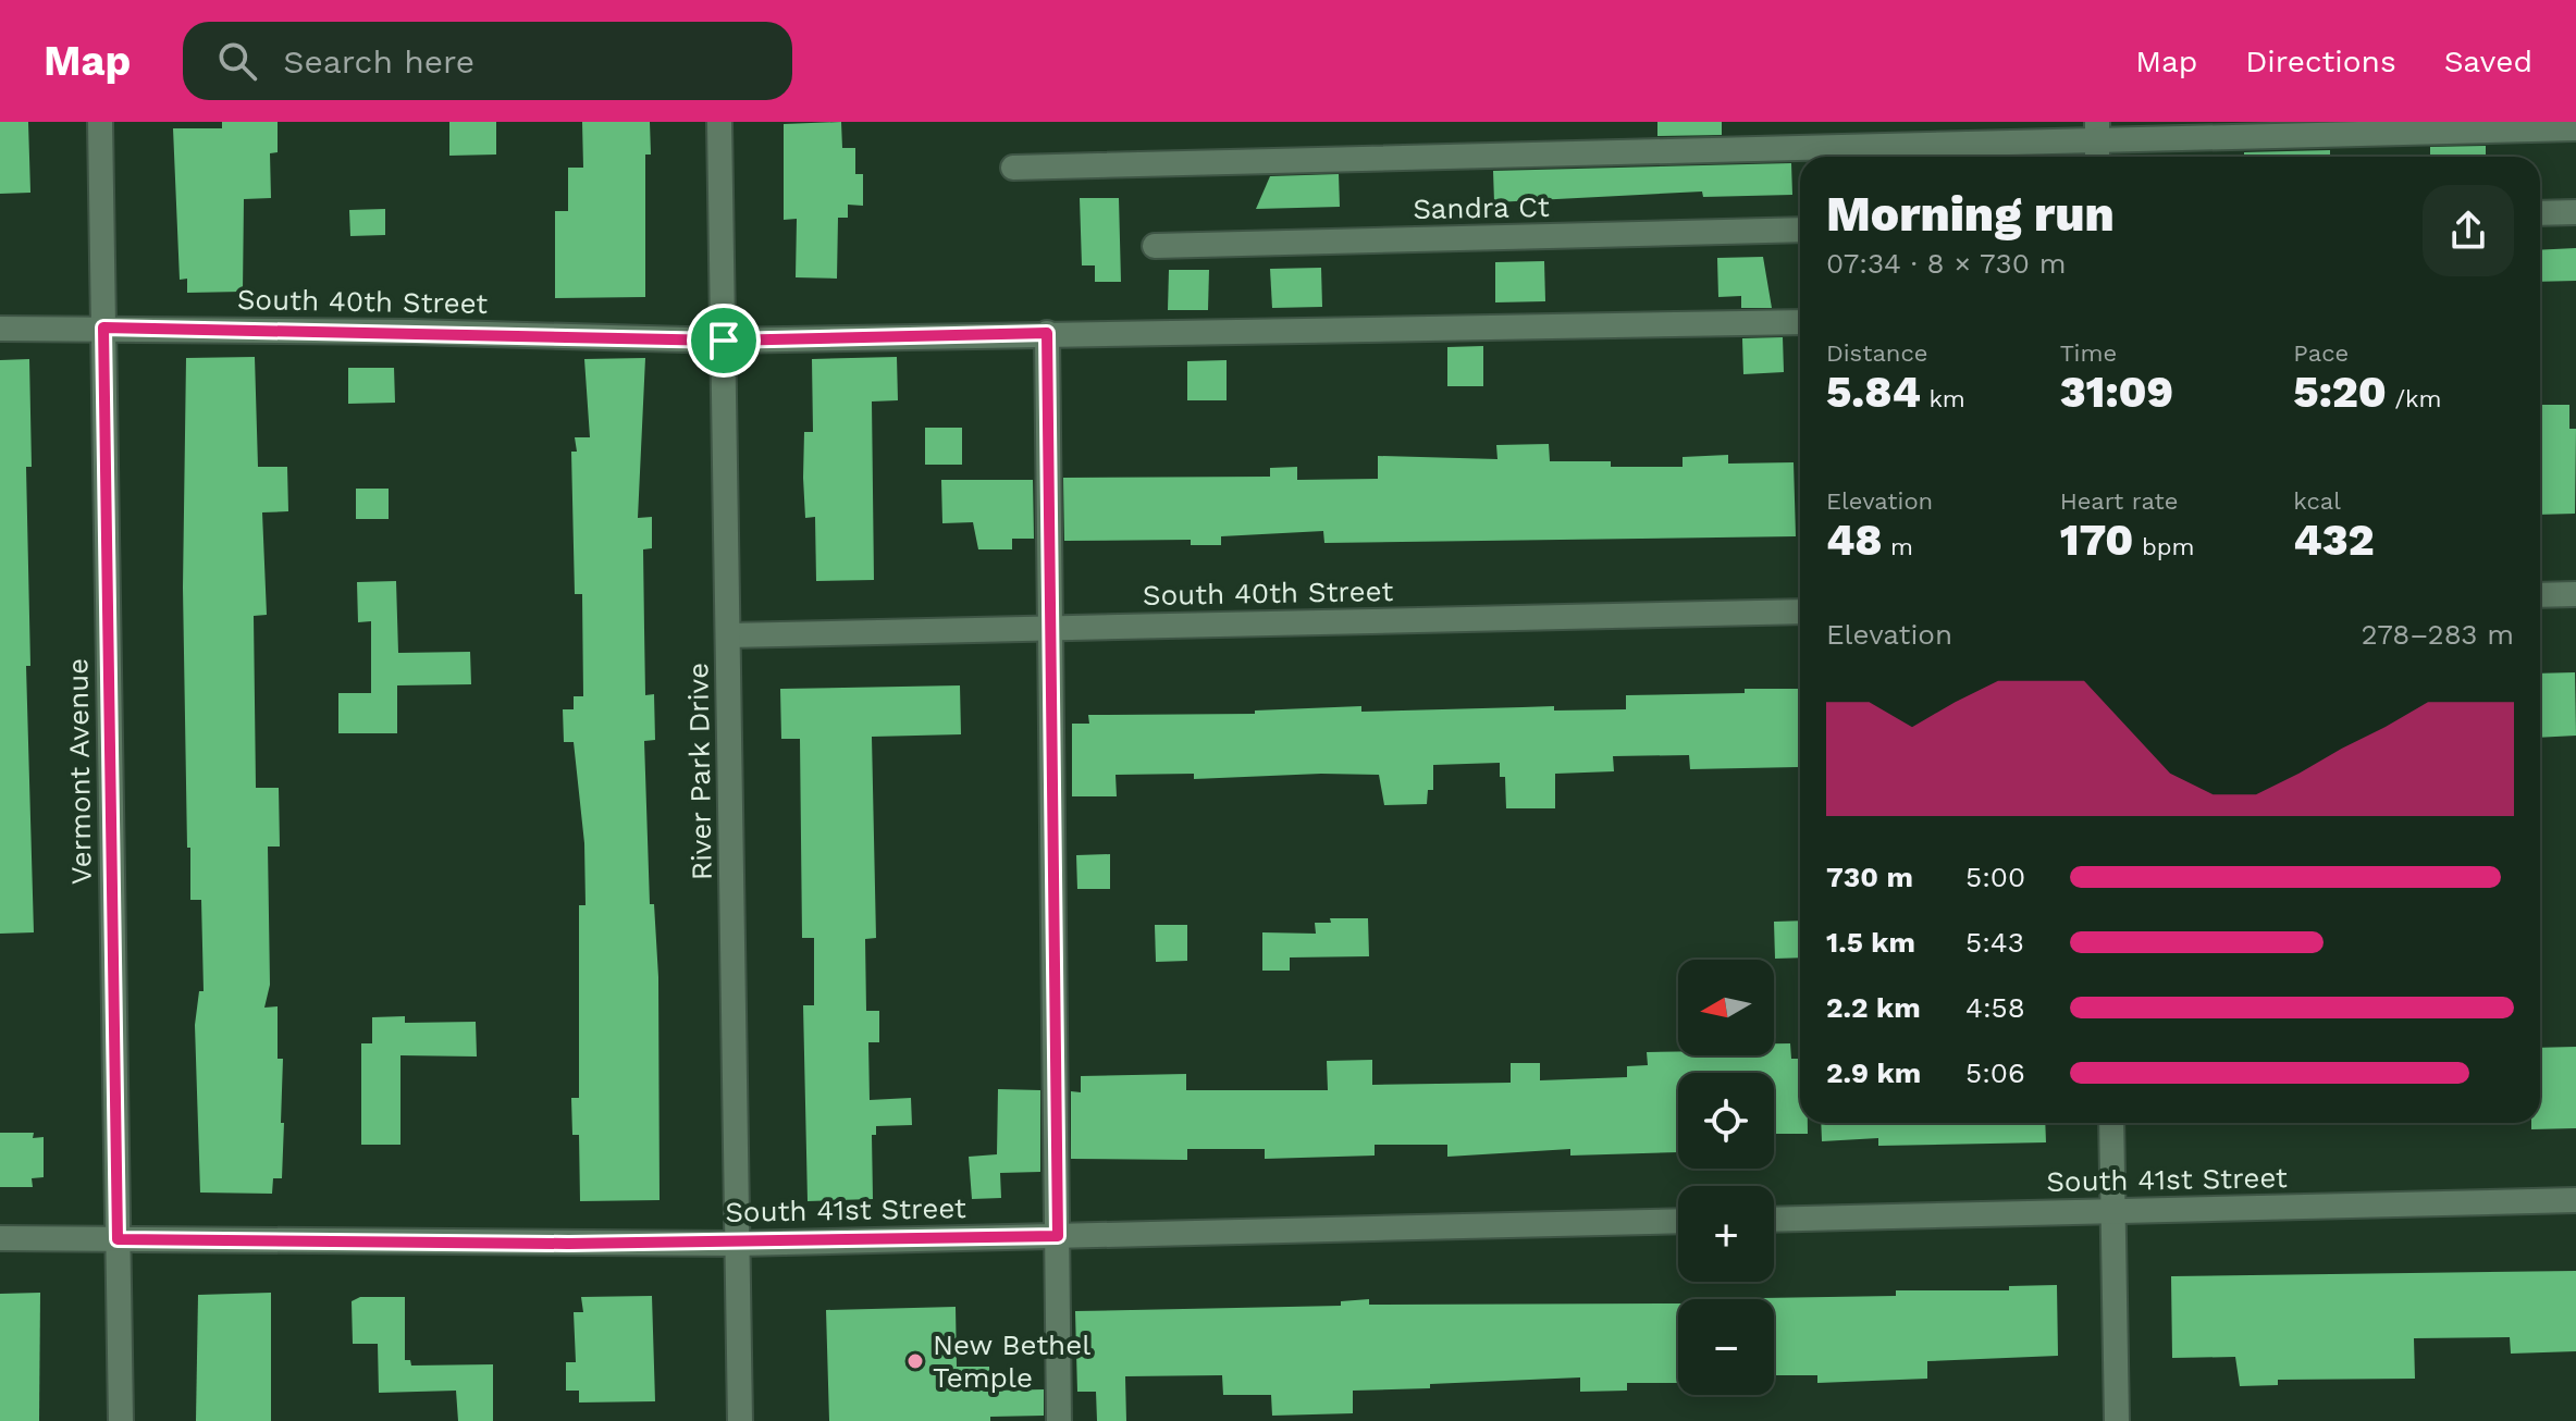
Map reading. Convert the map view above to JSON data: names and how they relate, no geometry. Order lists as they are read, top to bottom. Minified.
{"streets":{"street":["Sandra Ct","South 40th Street","Vermont Avenue","River Park Drive","South 41st Street"]},"crossings":[["South 40th Street","Vermont Avenue"],["South 40th Street","River Park Drive"],["Vermont Avenue","South 41st Street"],["River Park Drive","South 41st Street"]],"places":["New Bethel Temple"],"north":"left","page":{"header":"Map","search":"Search here","nav":["Map","Directions","Saved"],"heading":["Morning run","07:34 · 8 × 730 m"],"stats":[["Distance","5.84 km"],["Time","31:09"],["Pace","5:20 /km"],["Elevation","48 m"],["Heart rate","170 bpm"],["kcal","432"]],"chart":["Elevation","278–283 m"],"list":[{"name":"730 m","note":"5:00"},{"name":"1.5 km","note":"5:43"},{"name":"2.2 km","note":"4:58"},{"name":"2.9 km","note":"5:06"}],"map_buttons":["+","−"]}}
